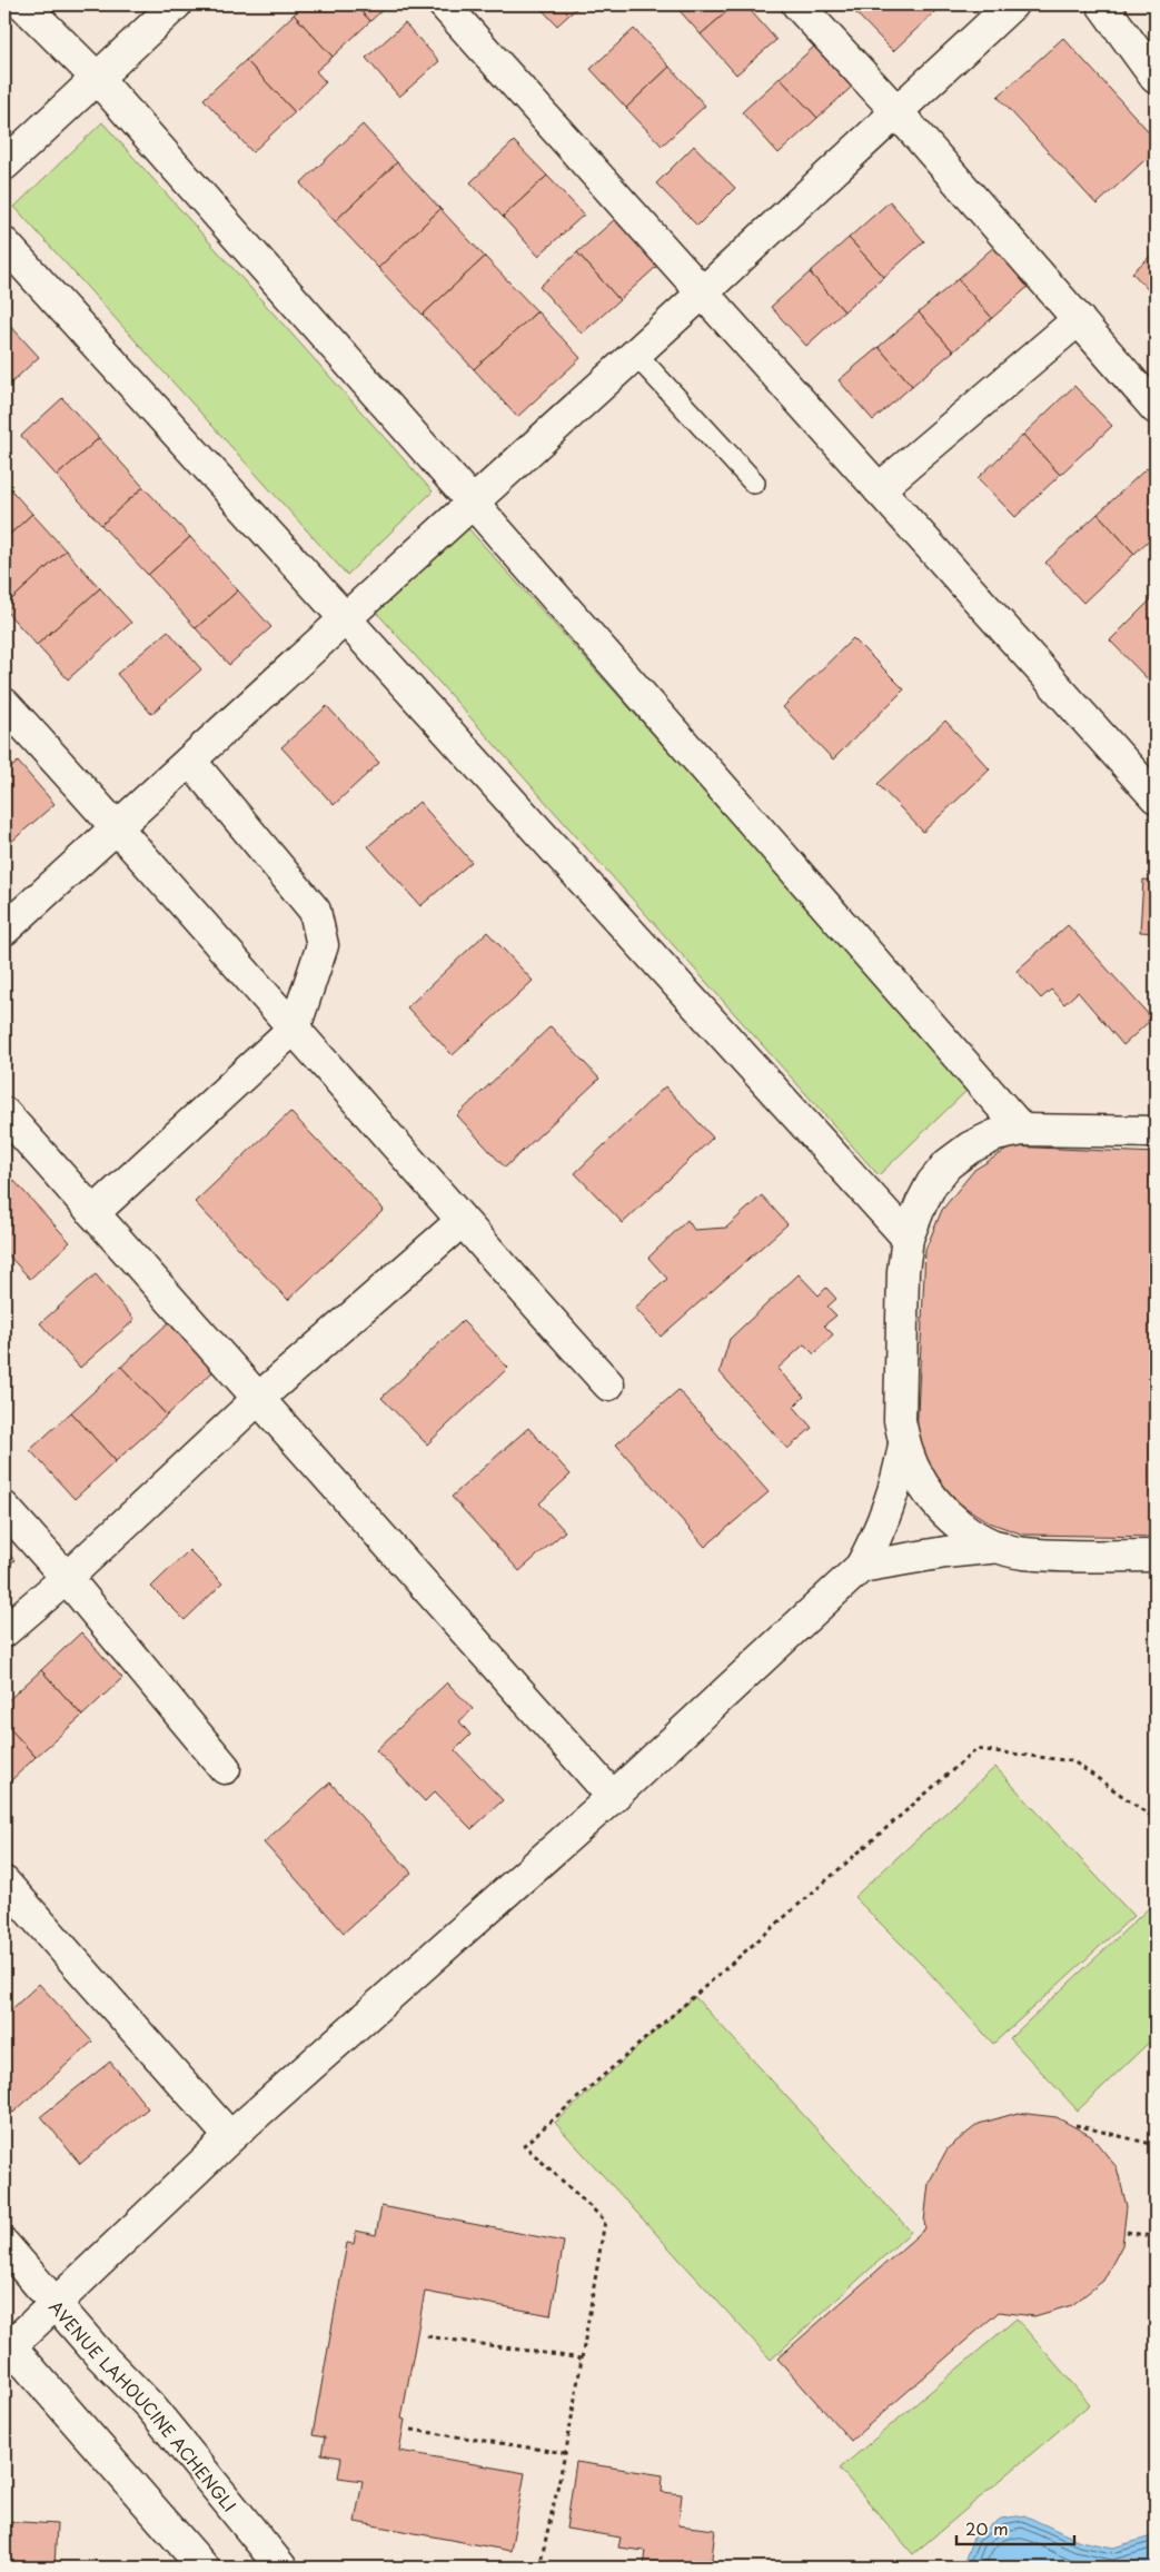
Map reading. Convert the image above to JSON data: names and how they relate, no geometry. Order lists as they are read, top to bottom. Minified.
{"streets":{"street":["AVENUE LAHOUCINE ACHENGLI"]},"scale_bar":"20 m"}
